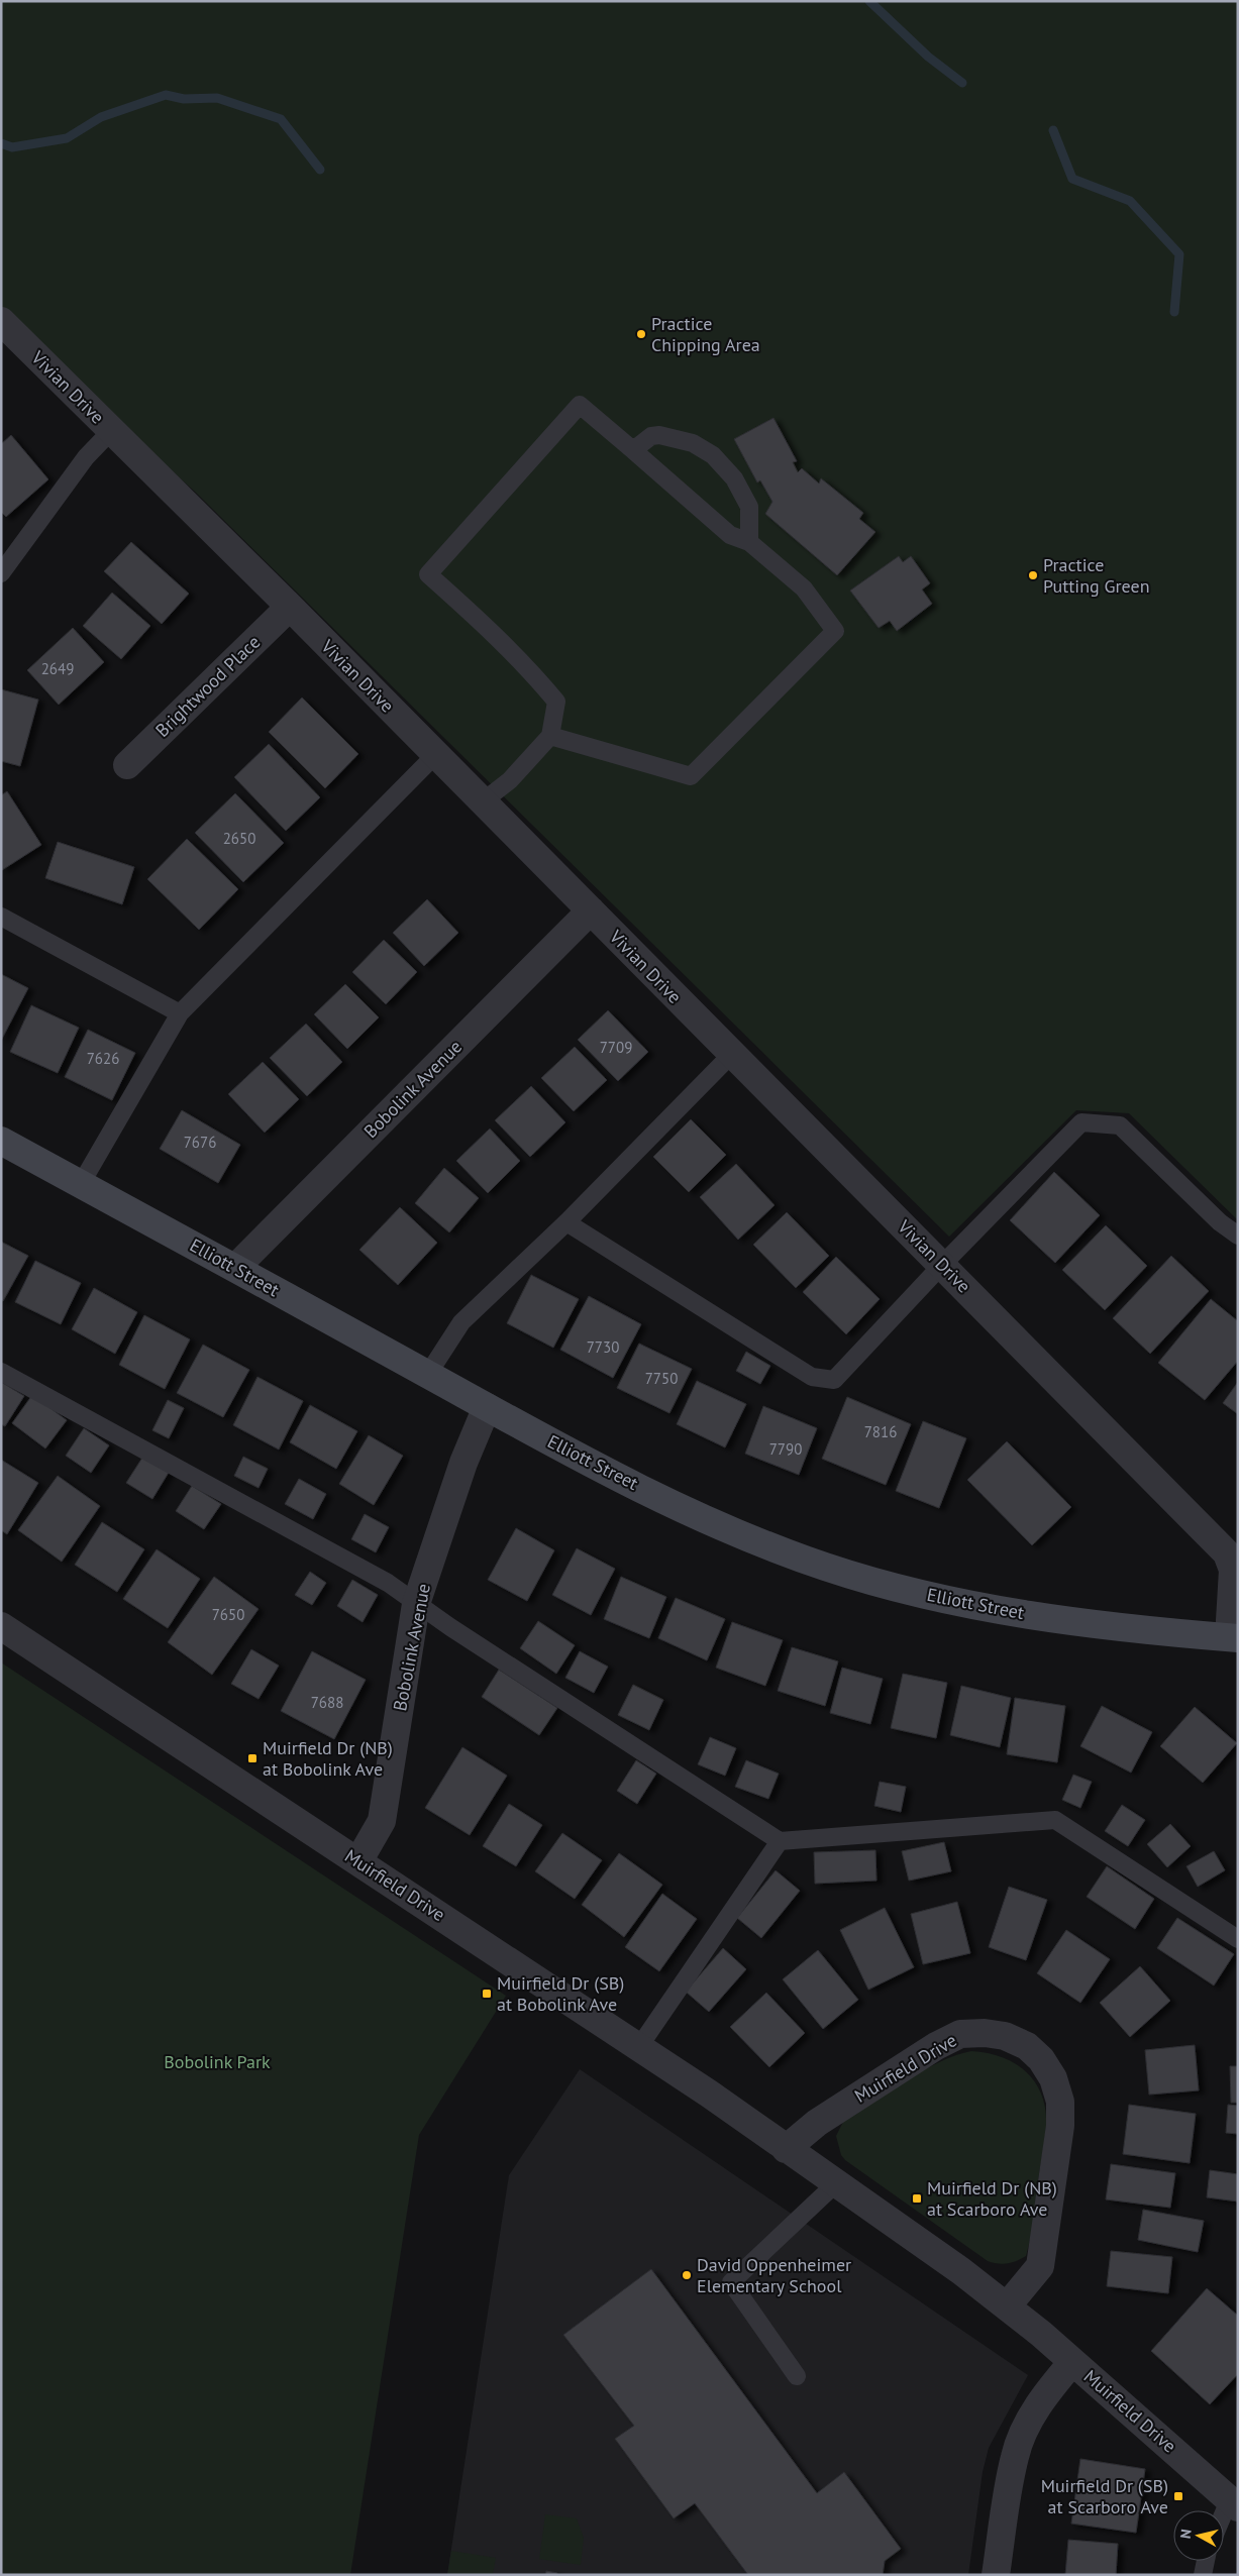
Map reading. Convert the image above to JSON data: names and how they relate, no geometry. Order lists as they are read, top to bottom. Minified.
{"streets":{"street":["Vivian Drive","Brightwood Place","Bobolink Avenue","Elliott Street","Muirfield Drive"]},"crossings":[["Vivian Drive","Brightwood Place"],["Vivian Drive","Bobolink Avenue"],["Vivian Drive","Elliott Street"],["Bobolink Avenue","Elliott Street"],["Bobolink Avenue","Muirfield Drive"]],"parks":["Bobolink Park"],"places":{"other":["Practice Chipping Area","Practice Putting Green","David Oppenheimer Elementary School"],"transit":["Muirfield Dr (NB) at Bobolink Ave","Muirfield Dr (SB) at Bobolink Ave","Muirfield Dr (NB) at Scarboro Ave","Muirfield Dr (SB) at Scarboro Ave"]},"house_numbers":["2649","2650","7709","7626","7676","7730","7750","7816","7790","7650","7688"],"north":"left"}
